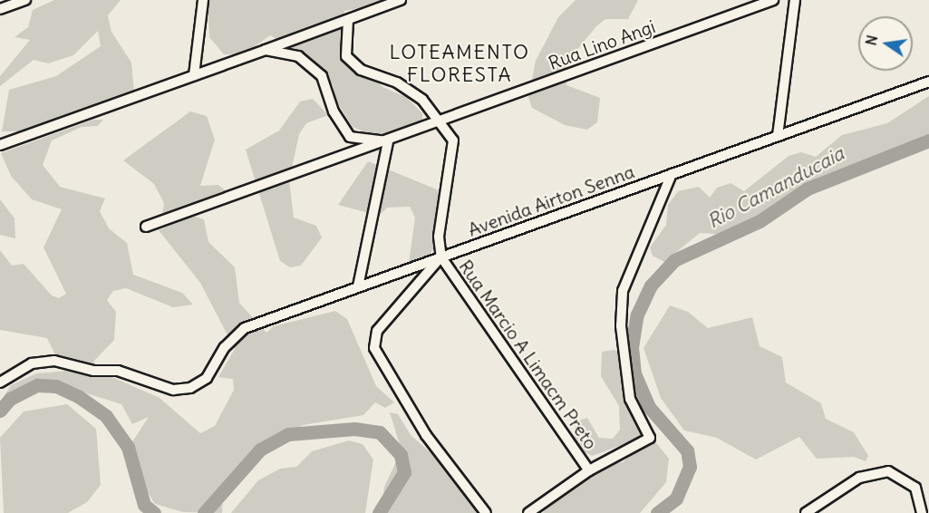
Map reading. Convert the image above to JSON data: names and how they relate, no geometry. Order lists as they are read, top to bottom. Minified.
{"streets":{"street":["Rua Lino Angi","Avenida Airton Senna","Rua Marcio A Limacm Preto"]},"crossings":[["Avenida Airton Senna","Rua Marcio A Limacm Preto"]],"districts":["LOTEAMENTO FLORESTA"],"water":["Rio Camanducaia"],"north":"left"}
